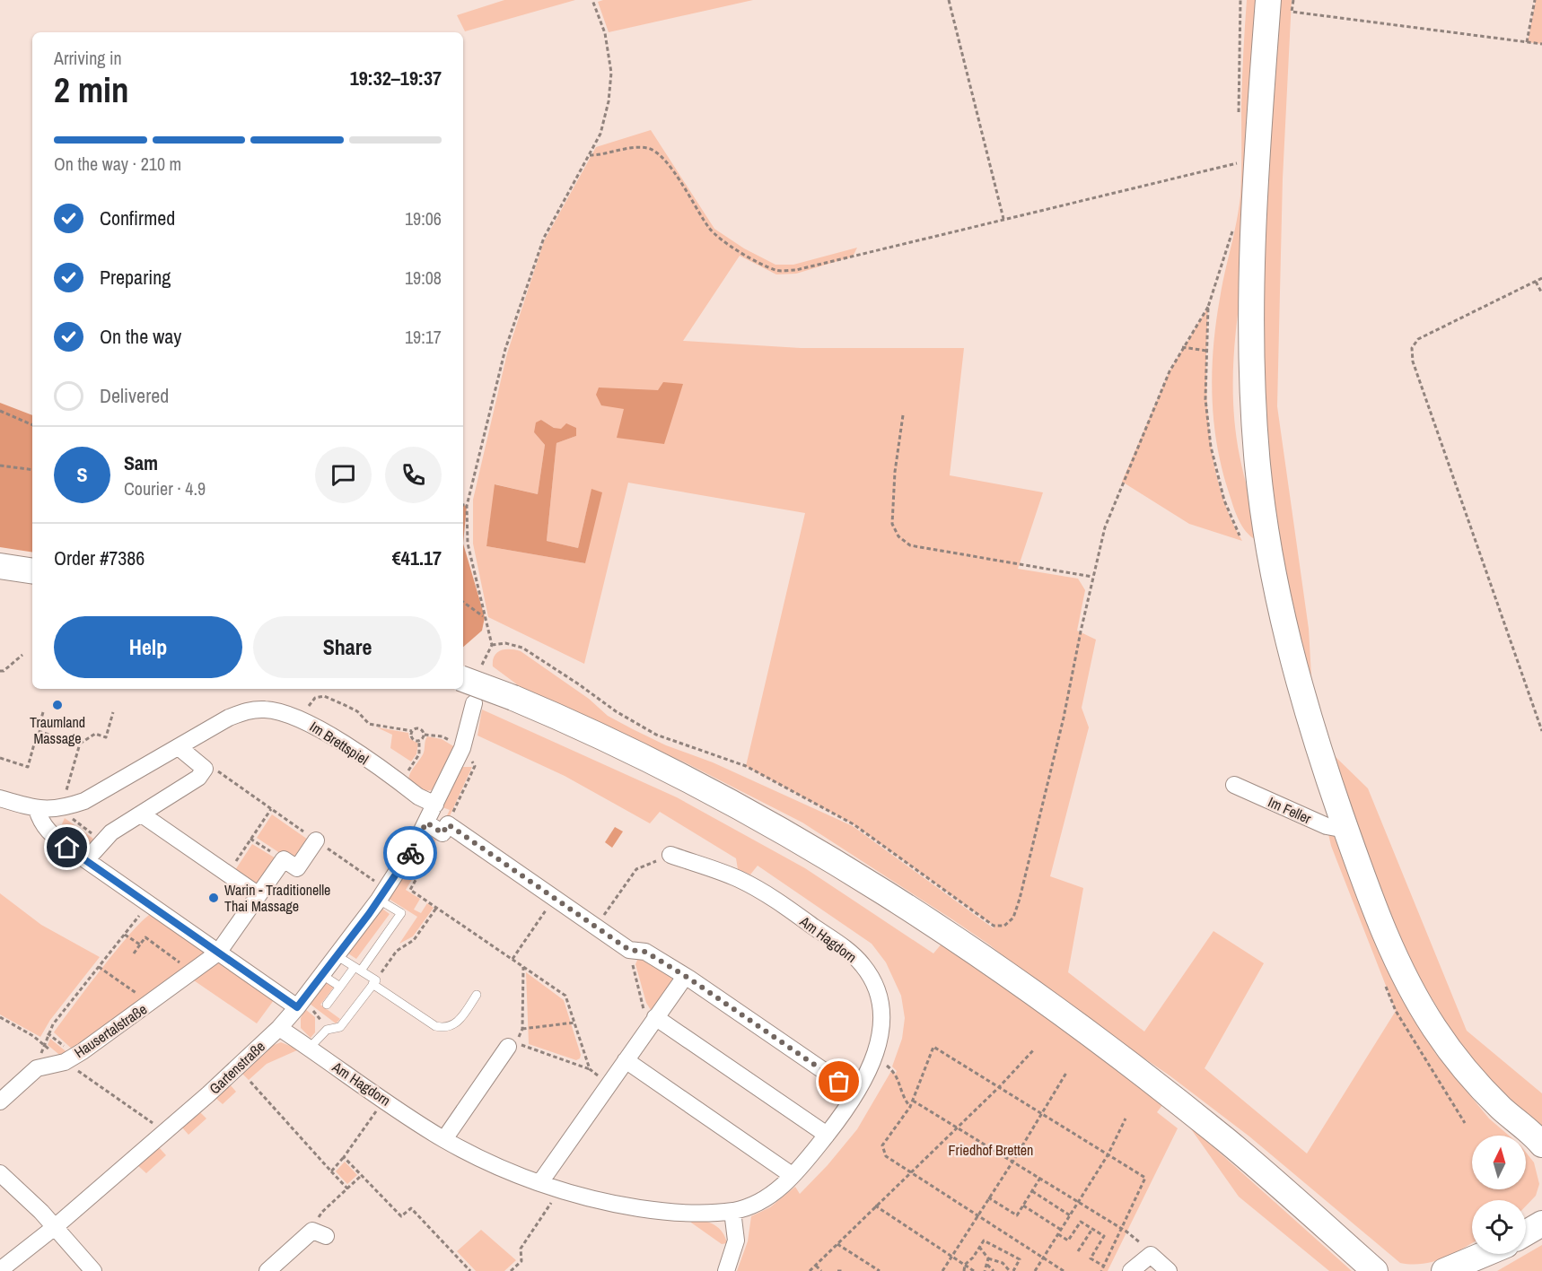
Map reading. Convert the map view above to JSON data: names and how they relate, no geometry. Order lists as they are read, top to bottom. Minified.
{"streets":{"street":["Im Brettspiel","Im Feller","Am Hagdorn","Hausertalstraße","Gartenstraße"]},"crossings":[["Im Brettspiel","Gartenstraße"],["Am Hagdorn","Gartenstraße"]],"parks":["Friedhof Bretten"],"places":["Traumland Massage","Warin - Traditionelle Thai Massage"],"north":"top","page":{"heading":["2 min","Arriving in","19:32–19:37"],"panel":["Sam","Courier · 4.9","Order #7386","€41.17"],"bar":"On the way · 210 m","list":[["Confirmed","19:06"],["Preparing","19:08"],["On the way","19:17"],"Delivered"],"round":"S","buttons":["Help","Share"]}}
